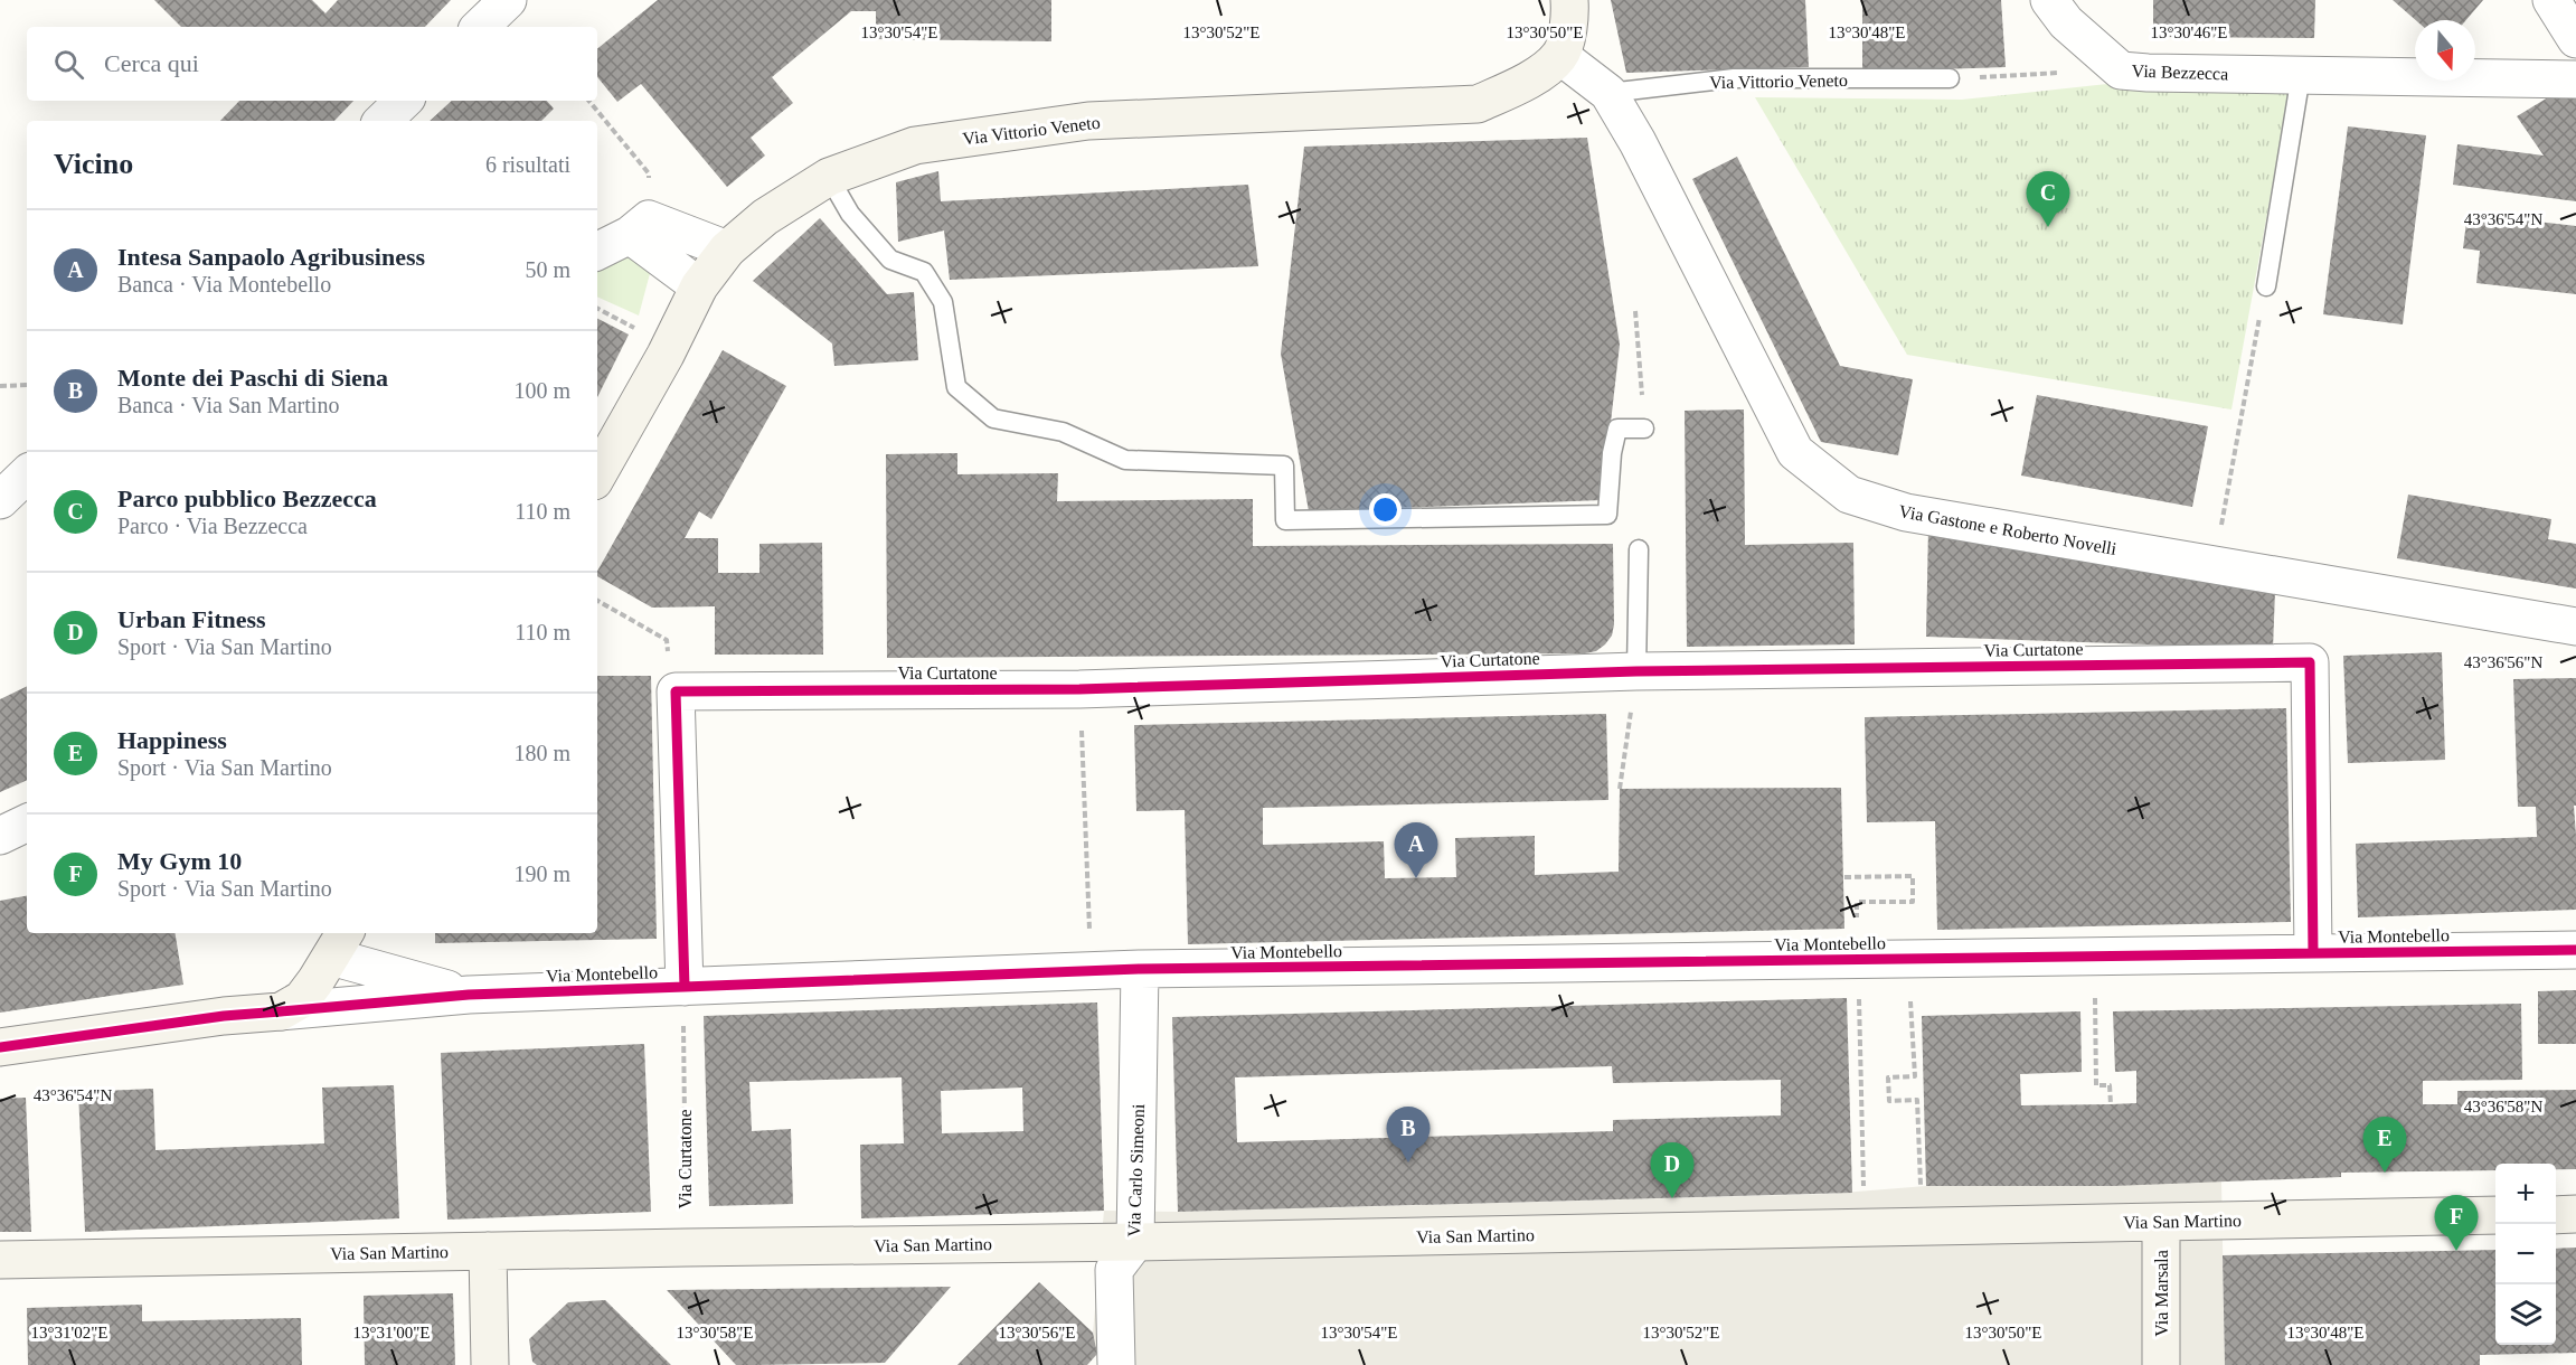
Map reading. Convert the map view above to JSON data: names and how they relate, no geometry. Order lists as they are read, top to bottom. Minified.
{"streets":{"main road":["Via Vittorio Veneto","Via Montebello","Via San Martino","Via Marsala"],"street":["Via Bezzecca","Via Gastone e Roberto Novelli","Via Curtatone","Via Carlo Simeoni"]},"crossings":[["Via Vittorio Veneto","Via Gastone e Roberto Novelli"],["Via Curtatone","Via Montebello"],["Via Montebello","Via Carlo Simeoni"],["Via Carlo Simeoni","Via San Martino"],["Via San Martino","Via Marsala"]],"north":"bottom","page":{"search":"Cerca qui","heading":["Vicino","6 risultati"],"pins":["C","A","B","E","D","F"],"list":[{"mark":"A","name":"Intesa Sanpaolo Agribusiness","note":"Banca · Via Montebello","value":"50 m"},{"mark":"B","name":"Monte dei Paschi di Siena","note":"Banca · Via San Martino","value":"100 m"},{"mark":"C","name":"Parco pubblico Bezzecca","note":"Parco · Via Bezzecca","value":"110 m"},{"mark":"D","name":"Urban Fitness","note":"Sport · Via San Martino","value":"110 m"},{"mark":"E","name":"Happiness","note":"Sport · Via San Martino","value":"180 m"},{"mark":"F","name":"My Gym 10","note":"Sport · Via San Martino","value":"190 m"}],"map_buttons":["+","−"]},"coordinates":["13°30'54\"E","13°30'52\"E","13°30'50\"E","13°30'48\"E","13°30'46\"E","43°36'54\"N","43°36'56\"N","43°36'58\"N","13°31'02\"E","13°31'00\"E","13°30'58\"E","13°30'56\"E"]}
